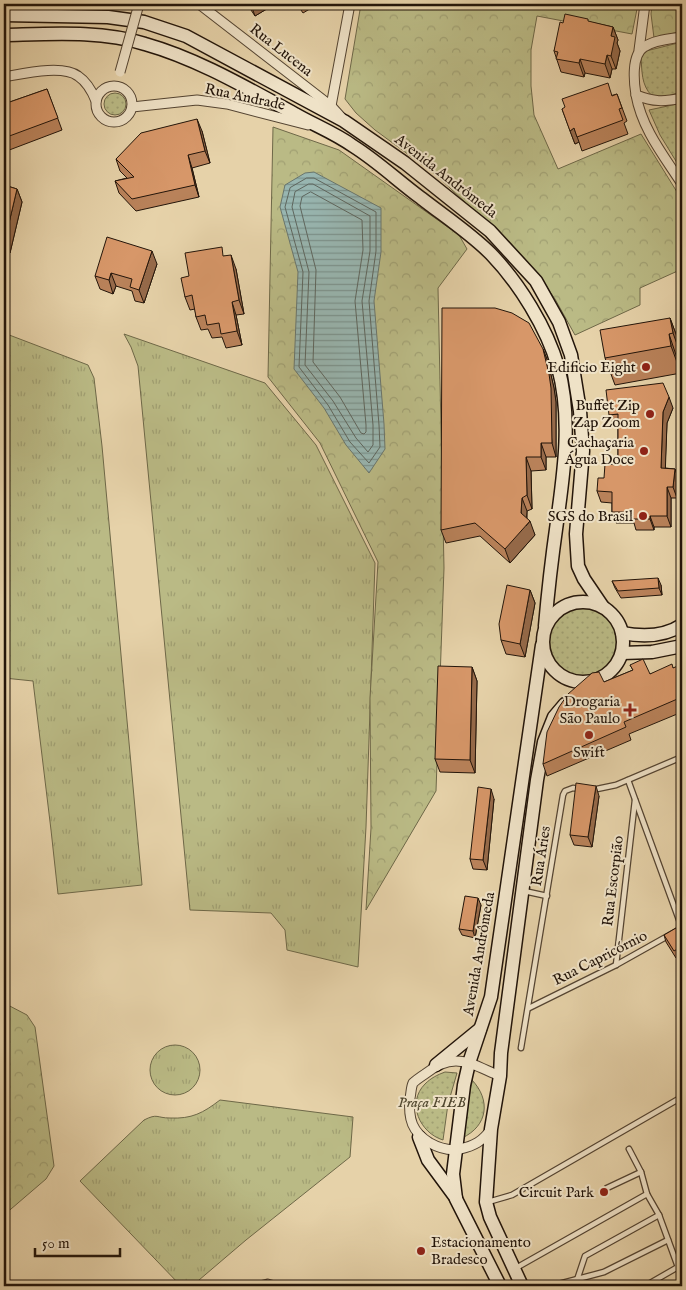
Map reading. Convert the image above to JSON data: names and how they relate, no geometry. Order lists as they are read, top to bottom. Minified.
{"streets":{"main road":["Avenida Andrômeda"],"street":["Rua Lucena","Rua Andrade"],"lane":["Rua Áries","Rua Escorpião","Rua Capricórnio"]},"crossings":[["Rua Lucena","Avenida Andrômeda"],["Rua Áries","Rua Capricórnio"],["Rua Escorpião","Rua Capricórnio"]],"parks":["Praça FIEB"],"places":{"other":["Edificio Eight","Buffet Zip Zap Zoom","Cachaçaria Água Doce","SGS do Brasil","Swift","Circuit Park","Estacionamento Bradesco"],"health":["Drogaria São Paulo"]},"scale_bar":"50 m"}
